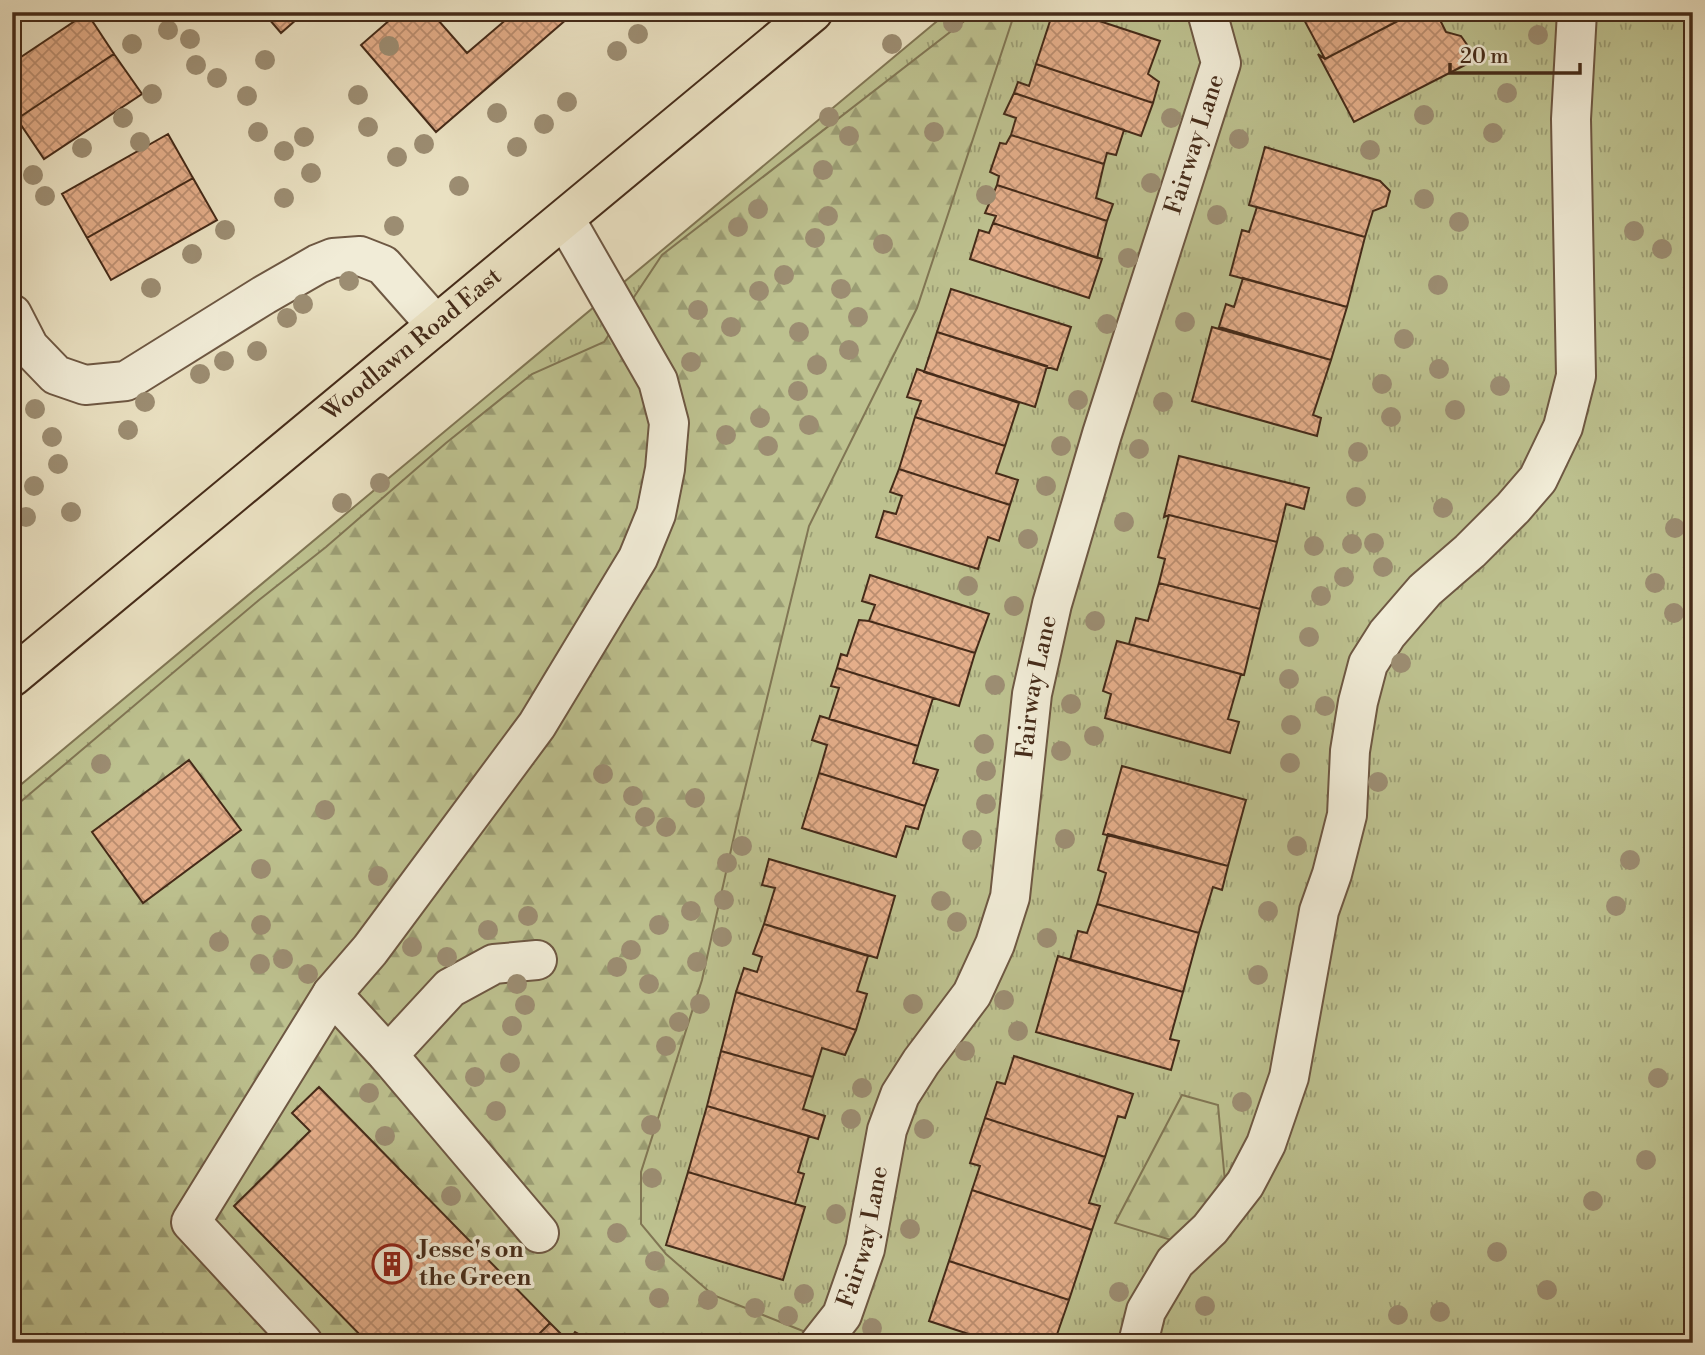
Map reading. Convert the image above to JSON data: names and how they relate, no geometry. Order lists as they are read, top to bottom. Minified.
{"streets":{"main road":["Woodlawn Road East"],"street":["Fairway Lane"]},"places":{"building":["Jesse's on the Green"]},"scale_bar":"20 m"}
